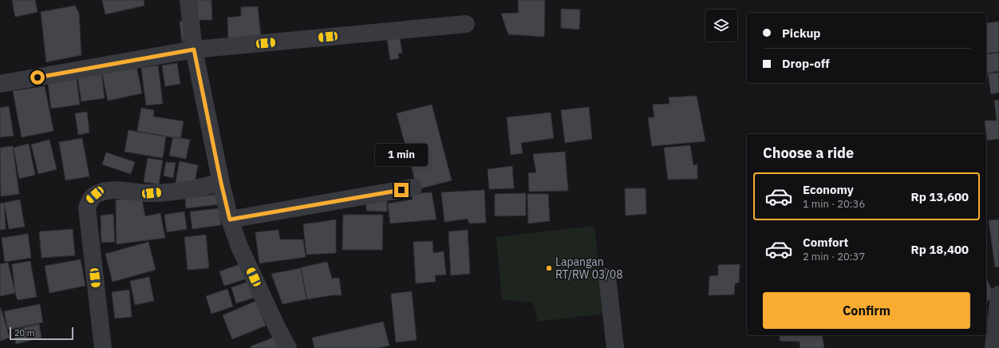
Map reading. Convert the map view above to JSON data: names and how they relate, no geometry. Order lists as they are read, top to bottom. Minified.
{"places":["Lapangan RT/RW 03/08"],"scale_bar":"20 m","page":{"banner":["Pickup","Drop-off"],"heading":"Choose a ride","bubble":"1 min","list":[{"name":"Economy","note":"1 min · 20:36","value":"Rp 13,600"},{"name":"Comfort","note":"2 min · 20:37","value":"Rp 18,400"}],"buttons":"Confirm","scale":"20 m"}}
